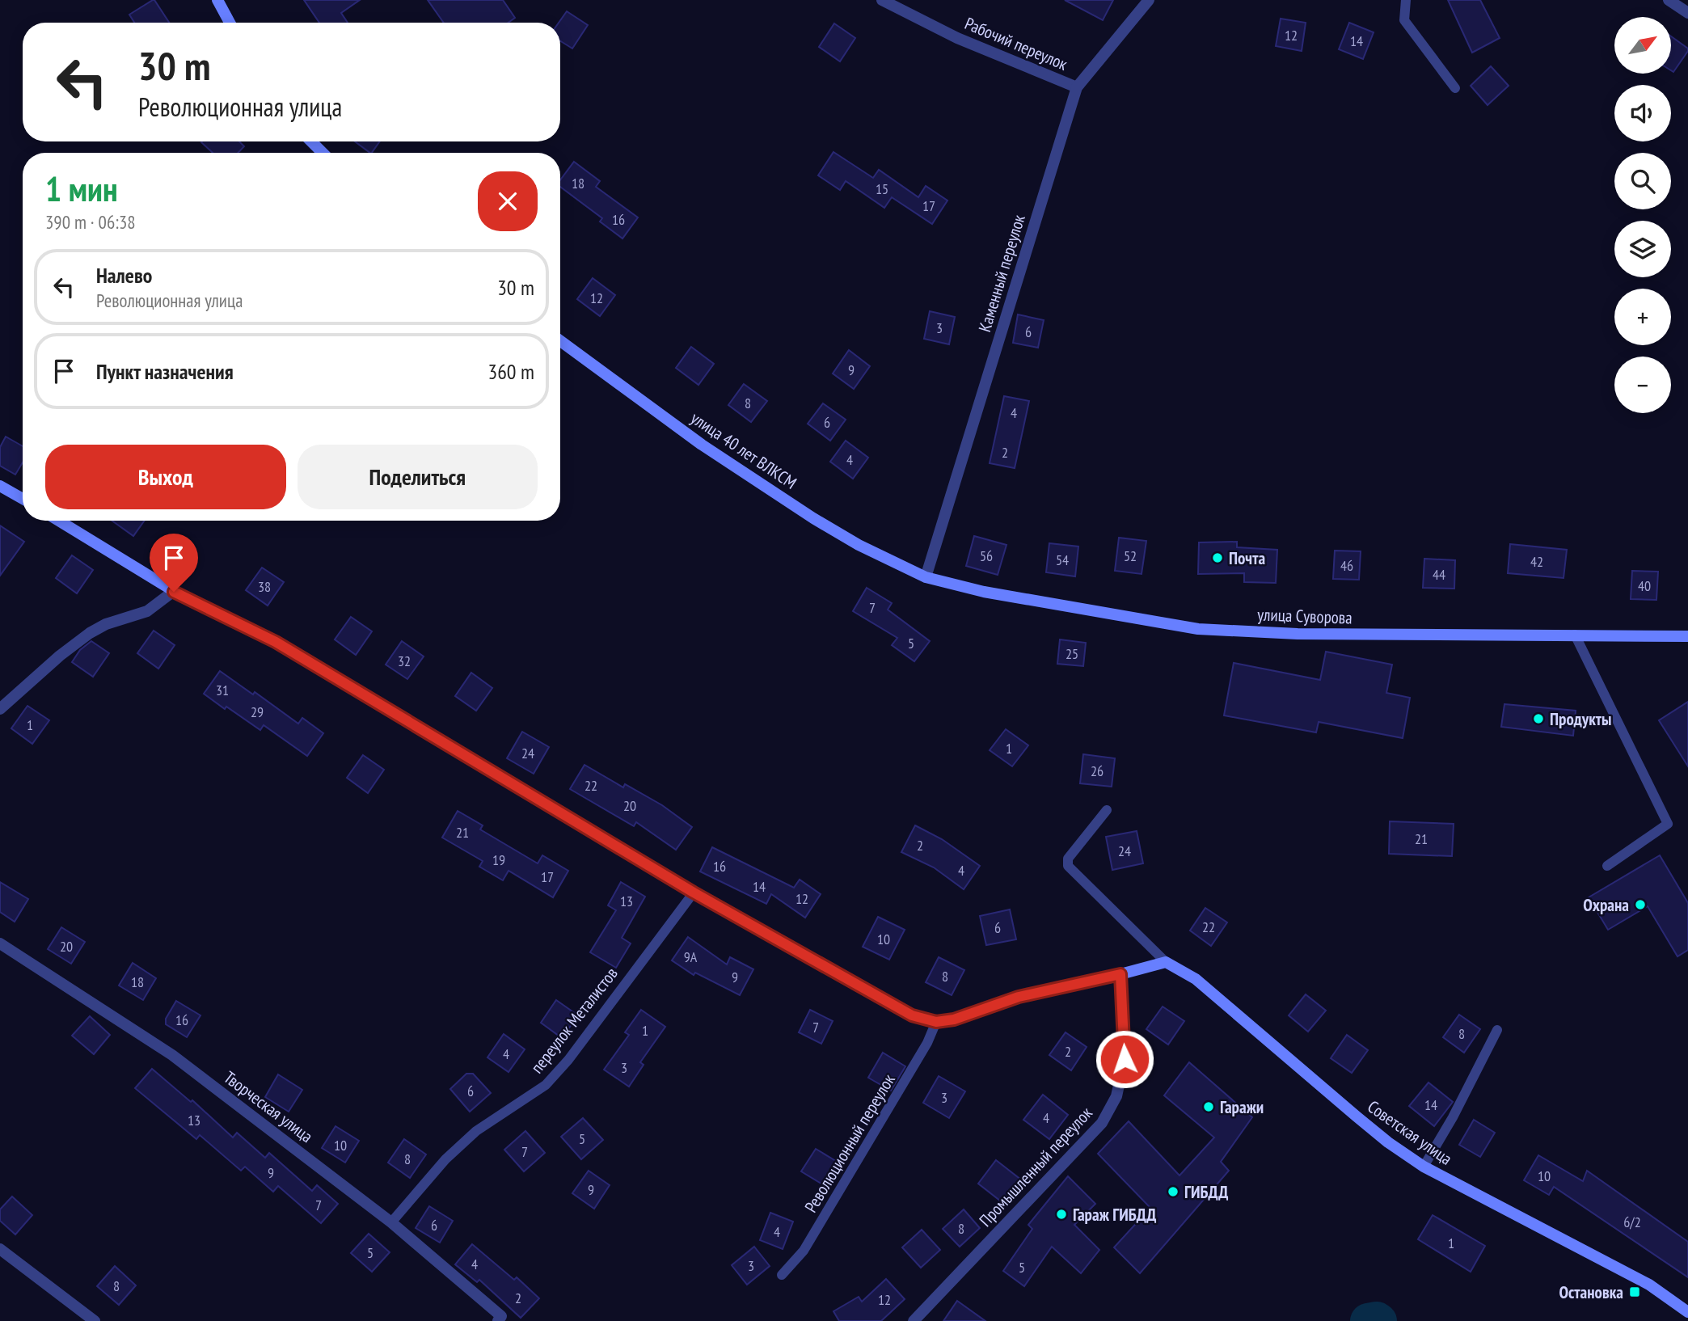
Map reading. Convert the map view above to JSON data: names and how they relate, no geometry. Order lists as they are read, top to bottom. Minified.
{"streets":{"street":["Рабочий переулок","Каменный переулок","улица 40 лет ВЛКСМ","улица Суворова","Творческая улица","Советская улица","Промышленный переулок"],"lane":["переулок Металистов","Революционный переулок"]},"crossings":[["Рабочий переулок","Каменный переулок"],["Каменный переулок","улица 40 лет ВЛКСМ"],["Каменный переулок","улица Суворова"],["улица 40 лет ВЛКСМ","улица Суворова"],["переулок Металистов","Творческая улица"]],"places":{"other":["Почта","Продукты","Охрана","Гаражи","ГИБДД","Гараж ГИБДД"],"transit":["Остановка"]},"house_numbers":["12","14","18","15","17","16","12","3","6","9","8","4","6","2","4","56","52","54","42","46","44","40","38","7","5","25","32","31","29","1","1","24","26","22","20","21","21","2","24","19","16","4","17","14","12","13","22","6","10","20","9А","8","9","18","16","7","1","8","2","4","3","6","3","14","4","13","5","10","7","8","9","10","9","7","6/2","6","8","4","1","5","4","3","5","8","2","12"],"north":"top right","page":{"map_buttons":["+","−"],"turn":["30 m","Революционная улица"],"heading":["1 мин","390 m · 06:38"],"list":[{"name":"Налево","note":"Революционная улица","value":"30 m"},{"name":"Пункт назначения","value":"360 m"}],"buttons":["Выход","Поделиться"]}}
